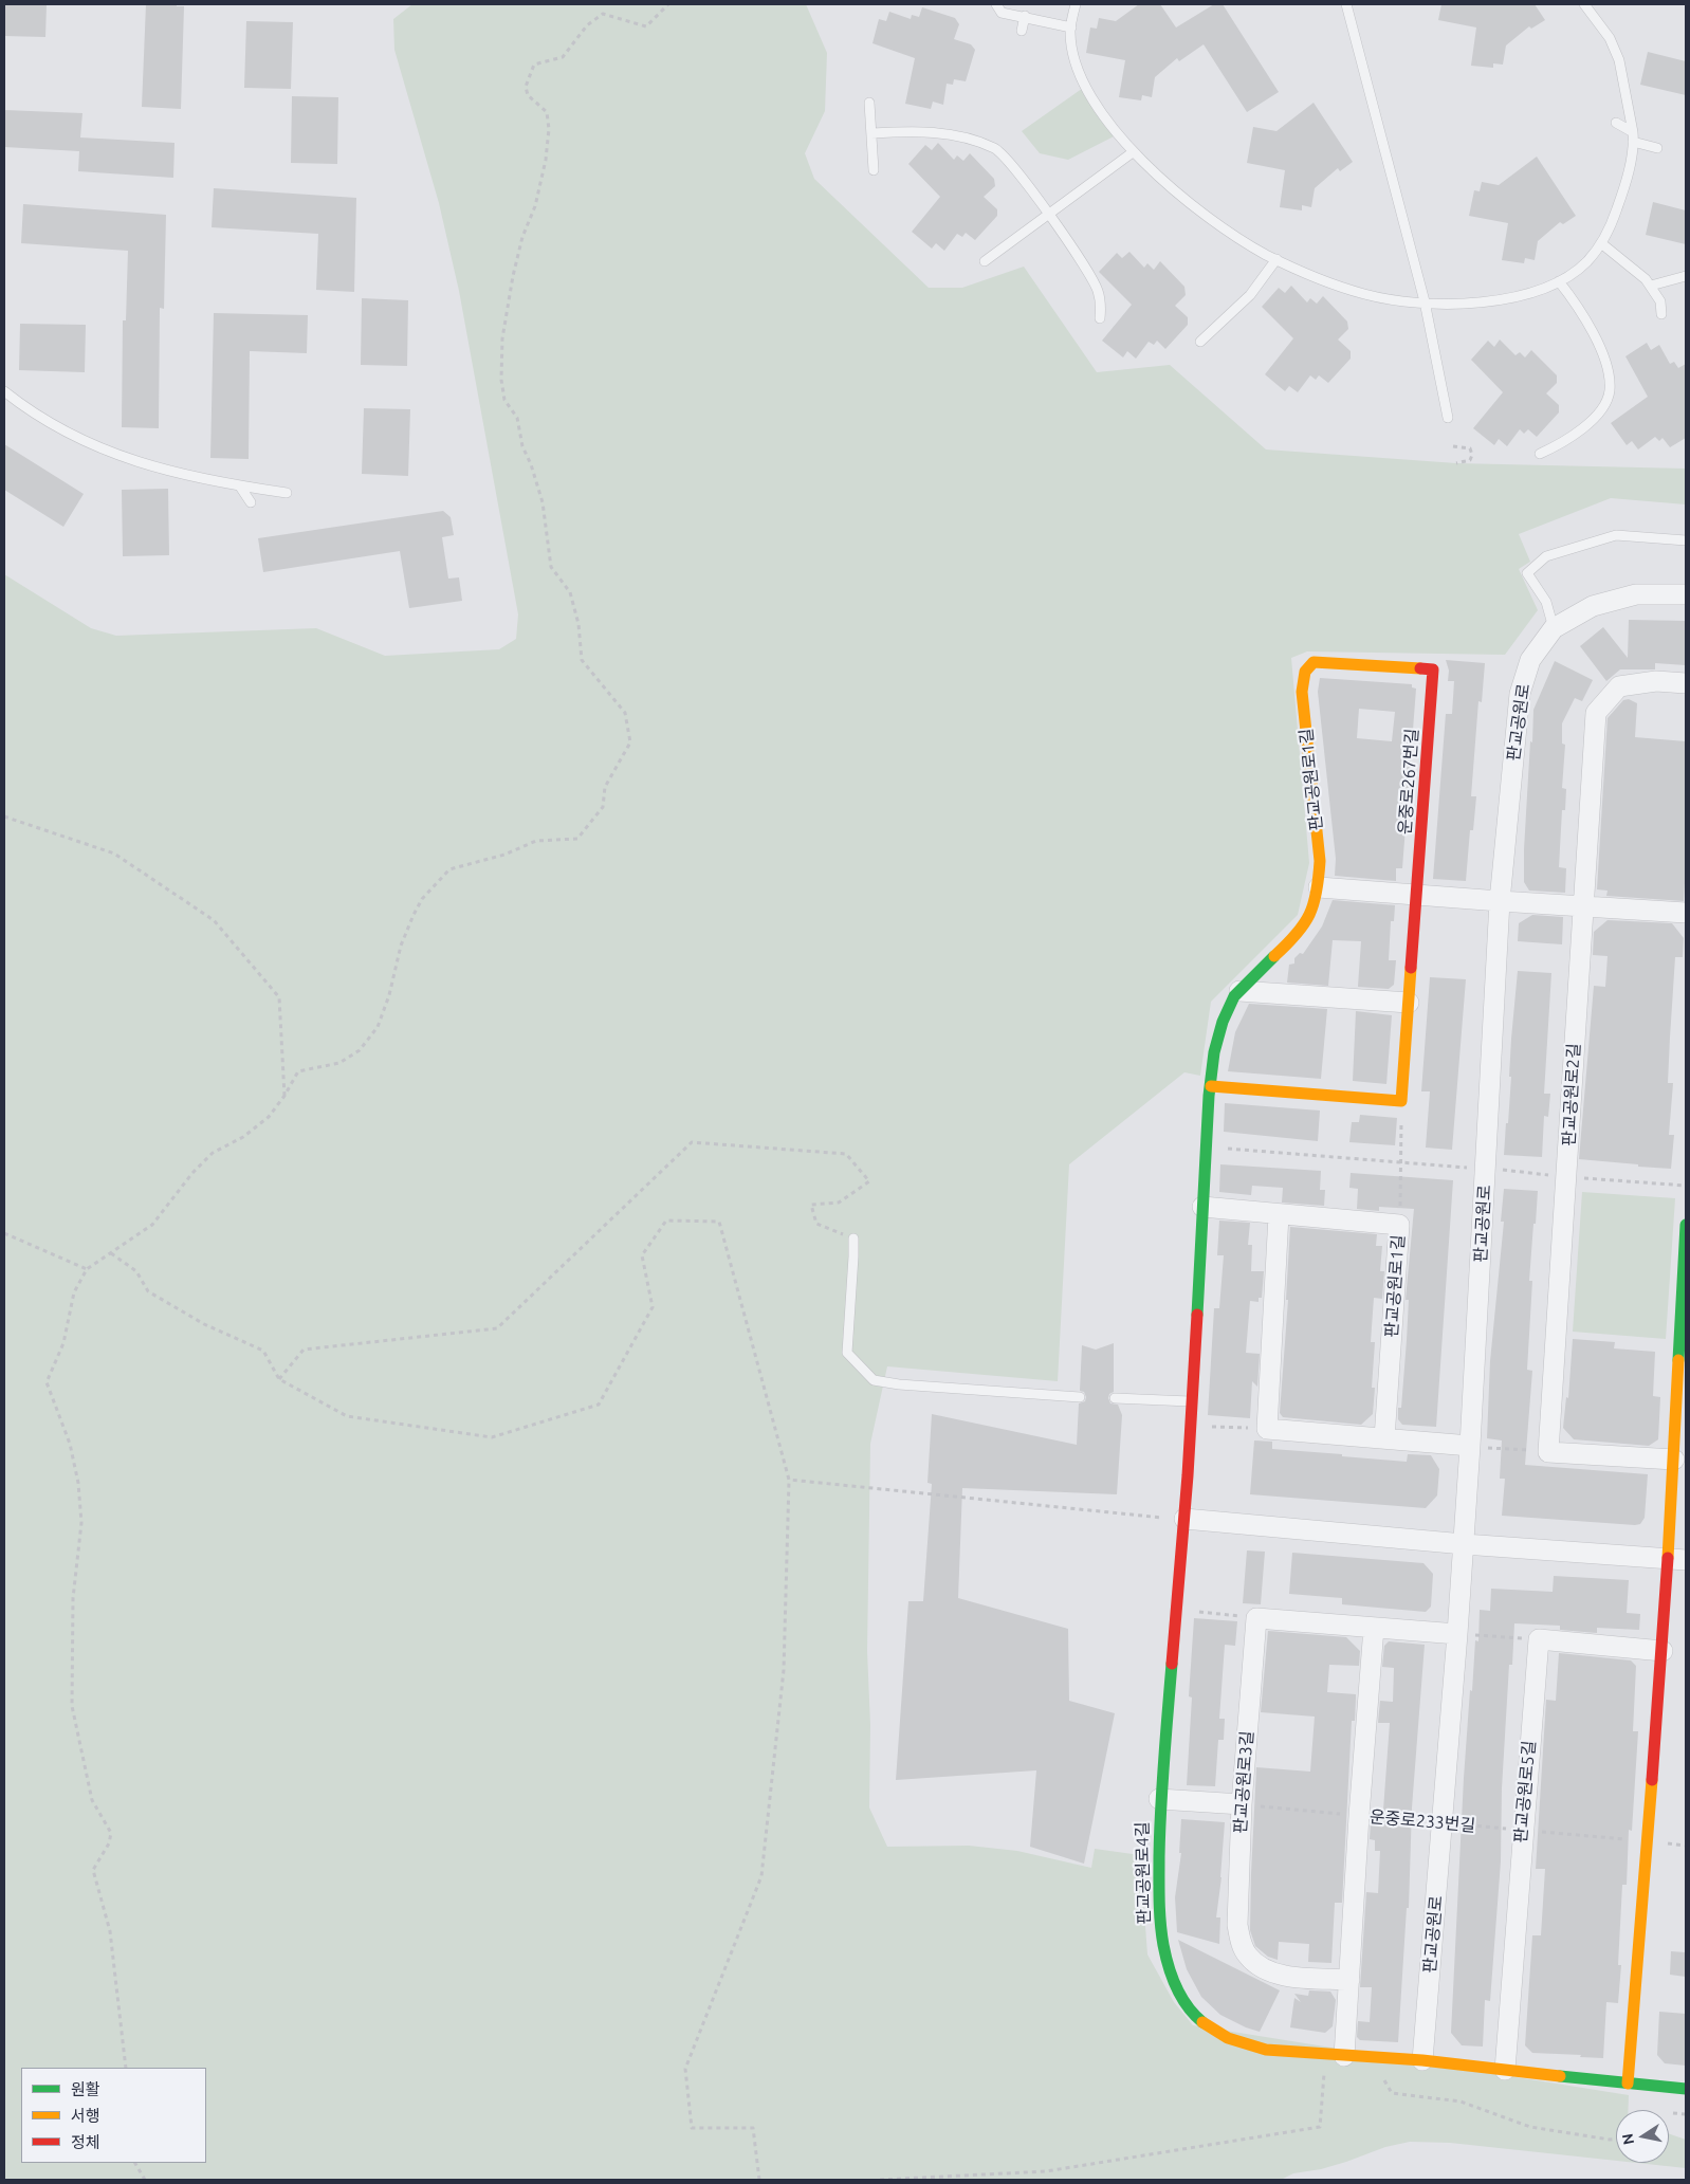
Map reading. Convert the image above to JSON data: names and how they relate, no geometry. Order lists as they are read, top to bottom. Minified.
{"streets":{"street":["판교공원로","판교공원로1길","운중로267번길","판교공원로2길","판교공원로3길","판교공원로5길","판교공원로4길"],"path":["운중로233번길"]},"crossings":[["판교공원로","운중로233번길"],["판교공원로","판교공원로4길"],["판교공원로1길","운중로267번길"],["판교공원로1길","판교공원로4길"],["판교공원로3길","운중로233번길"],["판교공원로5길","운중로233번길"]],"legend":["원활","서행","정체"],"north":"left"}
